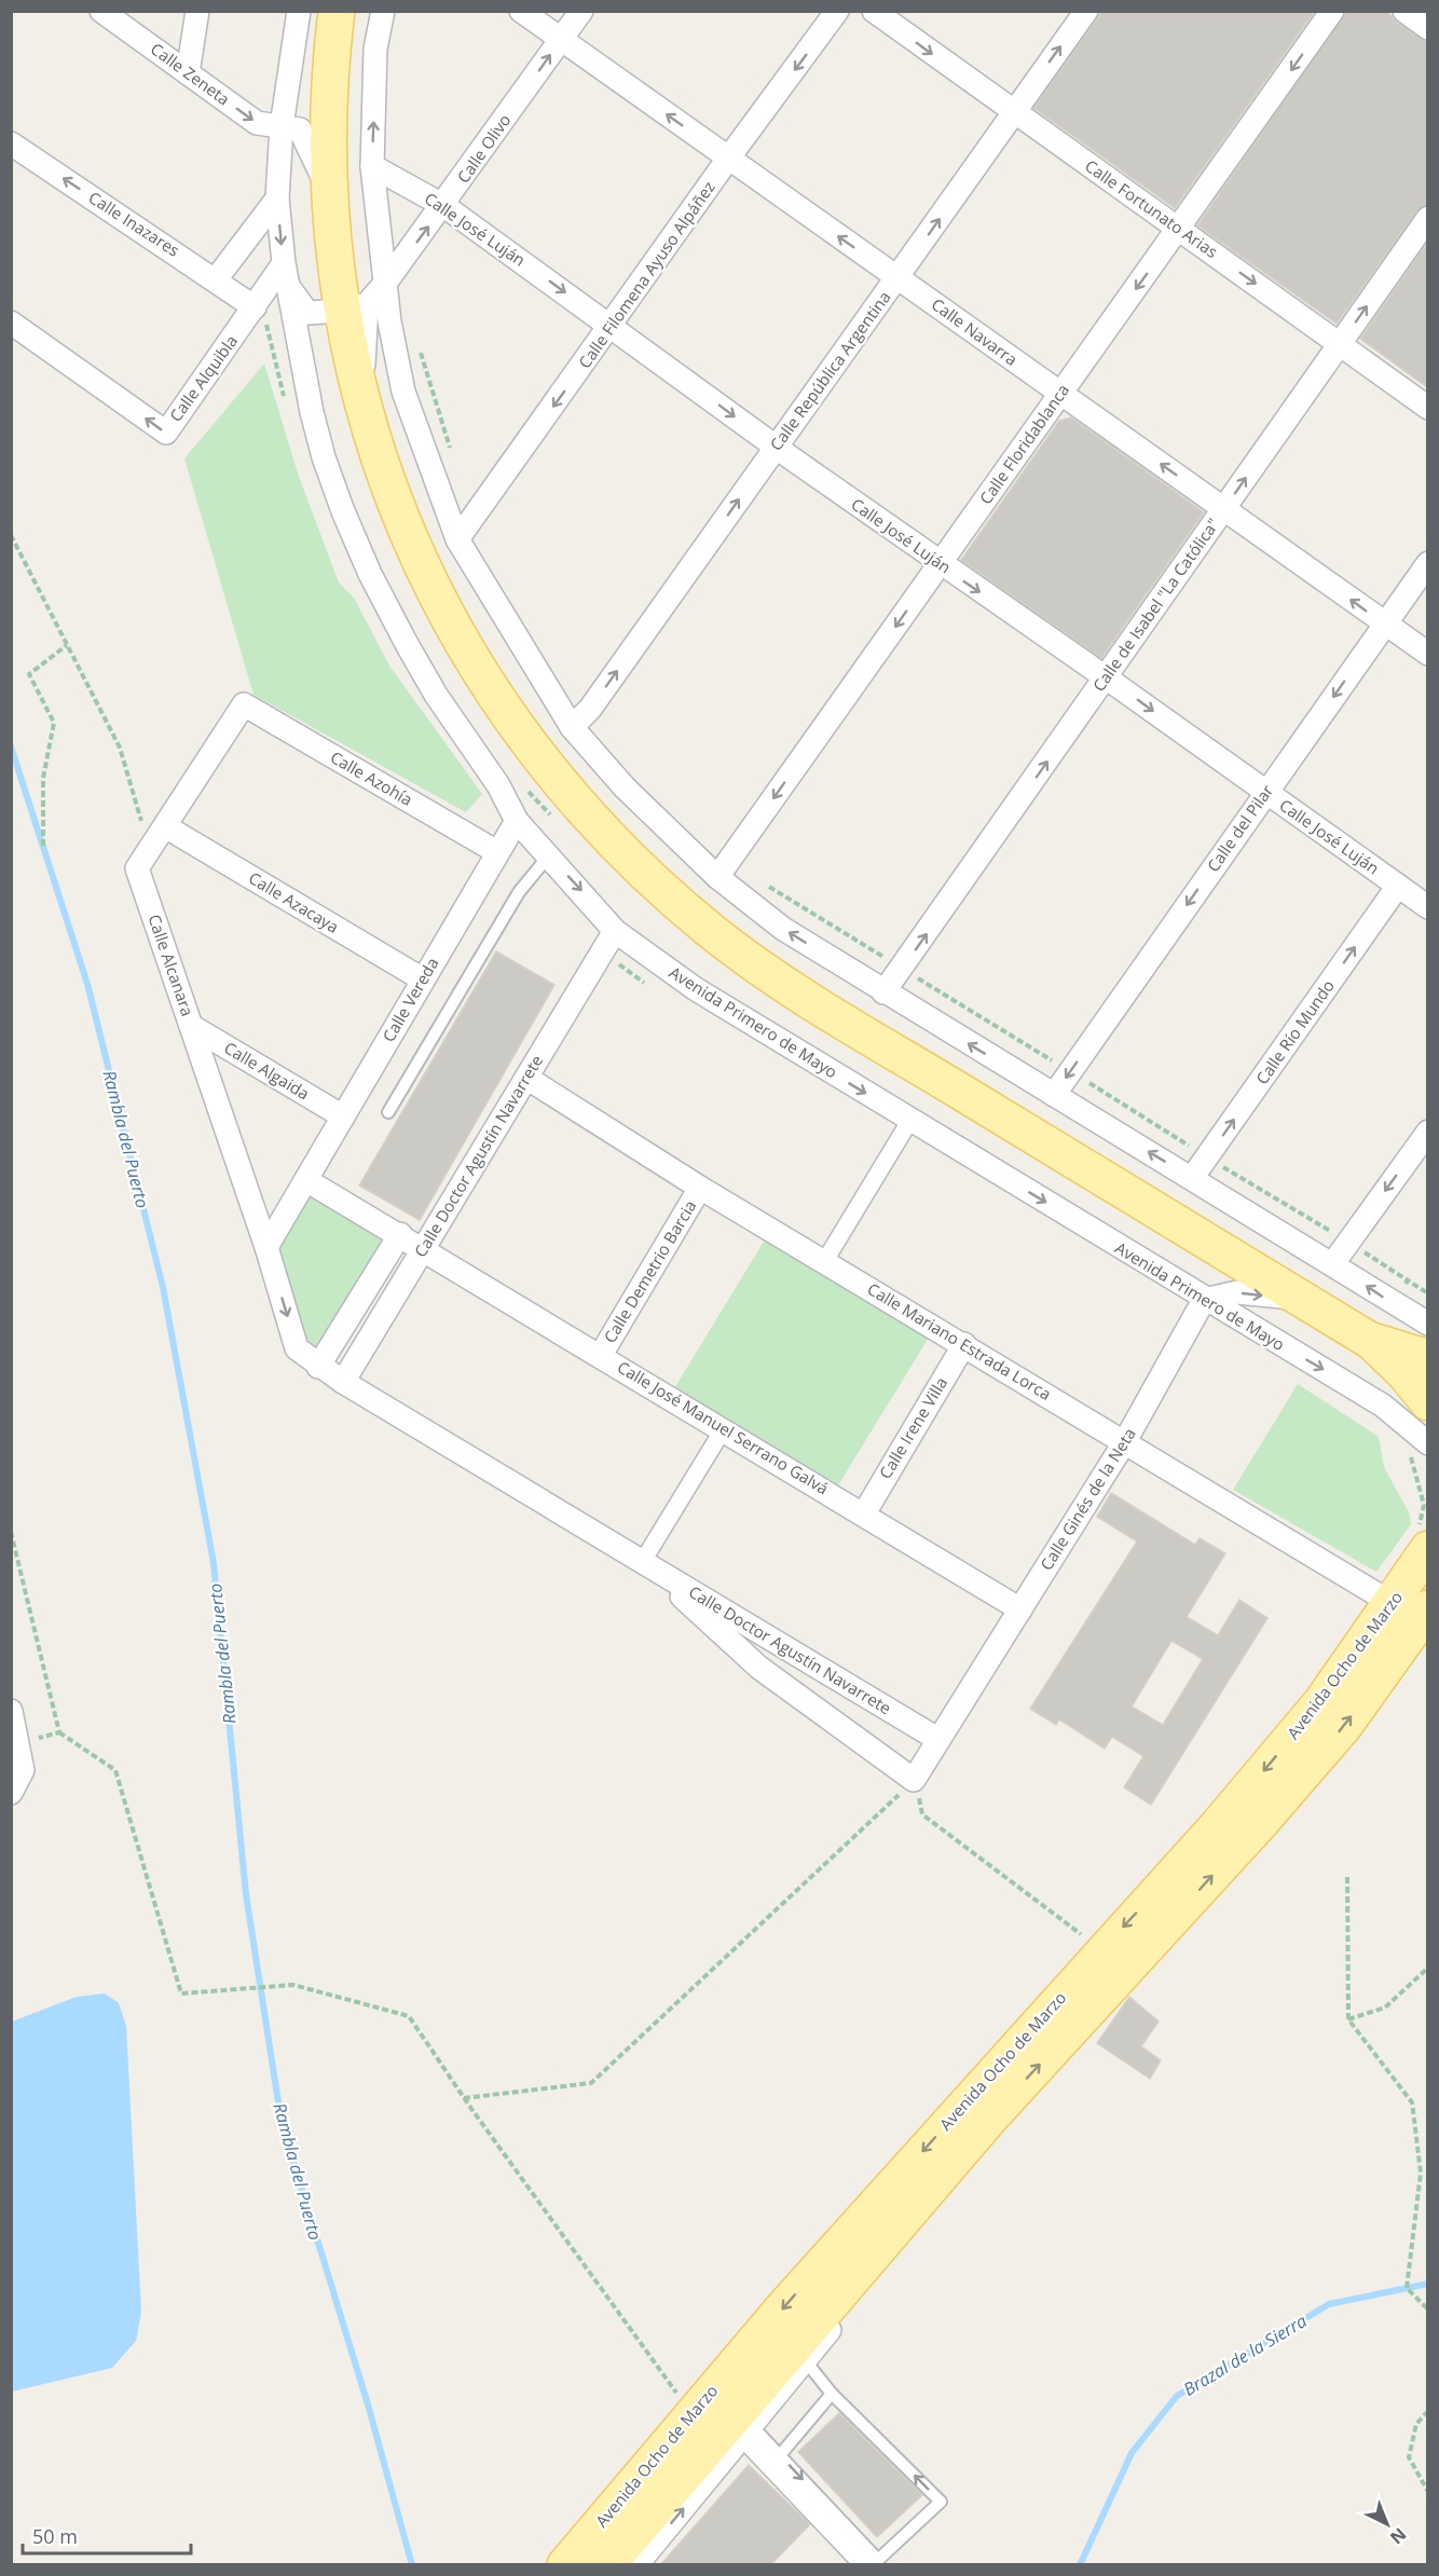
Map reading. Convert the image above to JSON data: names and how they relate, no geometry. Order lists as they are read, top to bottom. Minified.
{"streets":{"main road":["Avenida Primero de Mayo","Avenida Ocho de Marzo"],"street":["Calle Zeneta","Calle Olivo","Calle Fortunato Arias","Calle Inazares","Calle José Luján","Calle Filomena Ayuso Alpáñez","Calle Navarra","Calle República Argentina","Calle Alquibla","Calle Floridablanca","Calle de Isabel \"La Católica\"","Calle Azohía","Calle del Pilar","Calle Azacaya","Calle Alcanara","Calle Vereda","Calle Río Mundo","Calle Algaida","Calle Doctor Agustín Navarrete","Calle Demetrio Barcia","Calle Mariano Estrada Lorca","Calle José Manuel Serrano Galvá","Calle Irene Villa","Calle Ginés de la Neta"]},"crossings":[["Calle Zeneta","Avenida Primero de Mayo"],["Calle Olivo","Calle José Luján"],["Calle Olivo","Calle Navarra"],["Calle Fortunato Arias","Calle República Argentina"],["Calle Fortunato Arias","Calle Floridablanca"],["Calle Fortunato Arias","Calle de Isabel \"La Católica\""],["Calle Inazares","Calle Alquibla"],["Calle José Luján","Calle Filomena Ayuso Alpáñez"],["Calle José Luján","Calle República Argentina"],["Calle José Luján","Calle Floridablanca"],["Calle José Luján","Calle de Isabel \"La Católica\""],["Calle José Luján","Calle del Pilar"],["Calle José Luján","Calle Río Mundo"],["Calle Filomena Ayuso Alpáñez","Calle Navarra"],["Calle Navarra","Calle República Argentina"],["Calle Navarra","Calle Floridablanca"],["Calle Navarra","Calle de Isabel \"La Católica\""],["Calle Navarra","Calle del Pilar"],["Calle Alquibla","Avenida Primero de Mayo"],["Calle Azohía","Calle Alcanara"],["Calle Azohía","Calle Vereda"],["Calle Azacaya","Calle Alcanara"],["Calle Azacaya","Calle Vereda"],["Calle Alcanara","Calle Vereda"],["Calle Alcanara","Calle Algaida"],["Calle Alcanara","Calle Doctor Agustín Navarrete"],["Calle Vereda","Avenida Primero de Mayo"],["Calle Vereda","Calle Algaida"],["Calle Vereda","Calle José Manuel Serrano Galvá"],["Avenida Primero de Mayo","Calle Doctor Agustín Navarrete"],["Avenida Primero de Mayo","Calle Ginés de la Neta"],["Calle Doctor Agustín Navarrete","Calle Mariano Estrada Lorca"],["Calle Doctor Agustín Navarrete","Calle José Manuel Serrano Galvá"],["Calle Doctor Agustín Navarrete","Calle Ginés de la Neta"],["Calle Demetrio Barcia","Calle Mariano Estrada Lorca"],["Calle Demetrio Barcia","Calle José Manuel Serrano Galvá"],["Calle Mariano Estrada Lorca","Calle Irene Villa"],["Calle Mariano Estrada Lorca","Calle Ginés de la Neta"],["Calle Mariano Estrada Lorca","Avenida Ocho de Marzo"],["Calle José Manuel Serrano Galvá","Calle Irene Villa"],["Calle José Manuel Serrano Galvá","Calle Ginés de la Neta"]],"one_way":["Calle Zeneta","Calle Olivo","Calle Fortunato Arias","Calle Inazares","Calle José Luján","Calle Filomena Ayuso Alpáñez","Calle Navarra","Calle República Argentina","Calle Floridablanca","Calle de Isabel \"La Católica\"","Calle del Pilar"],"water":["Rambla del Puerto","Brazal de la Sierra"],"scale_bar":"50 m","north":"bottom right"}
